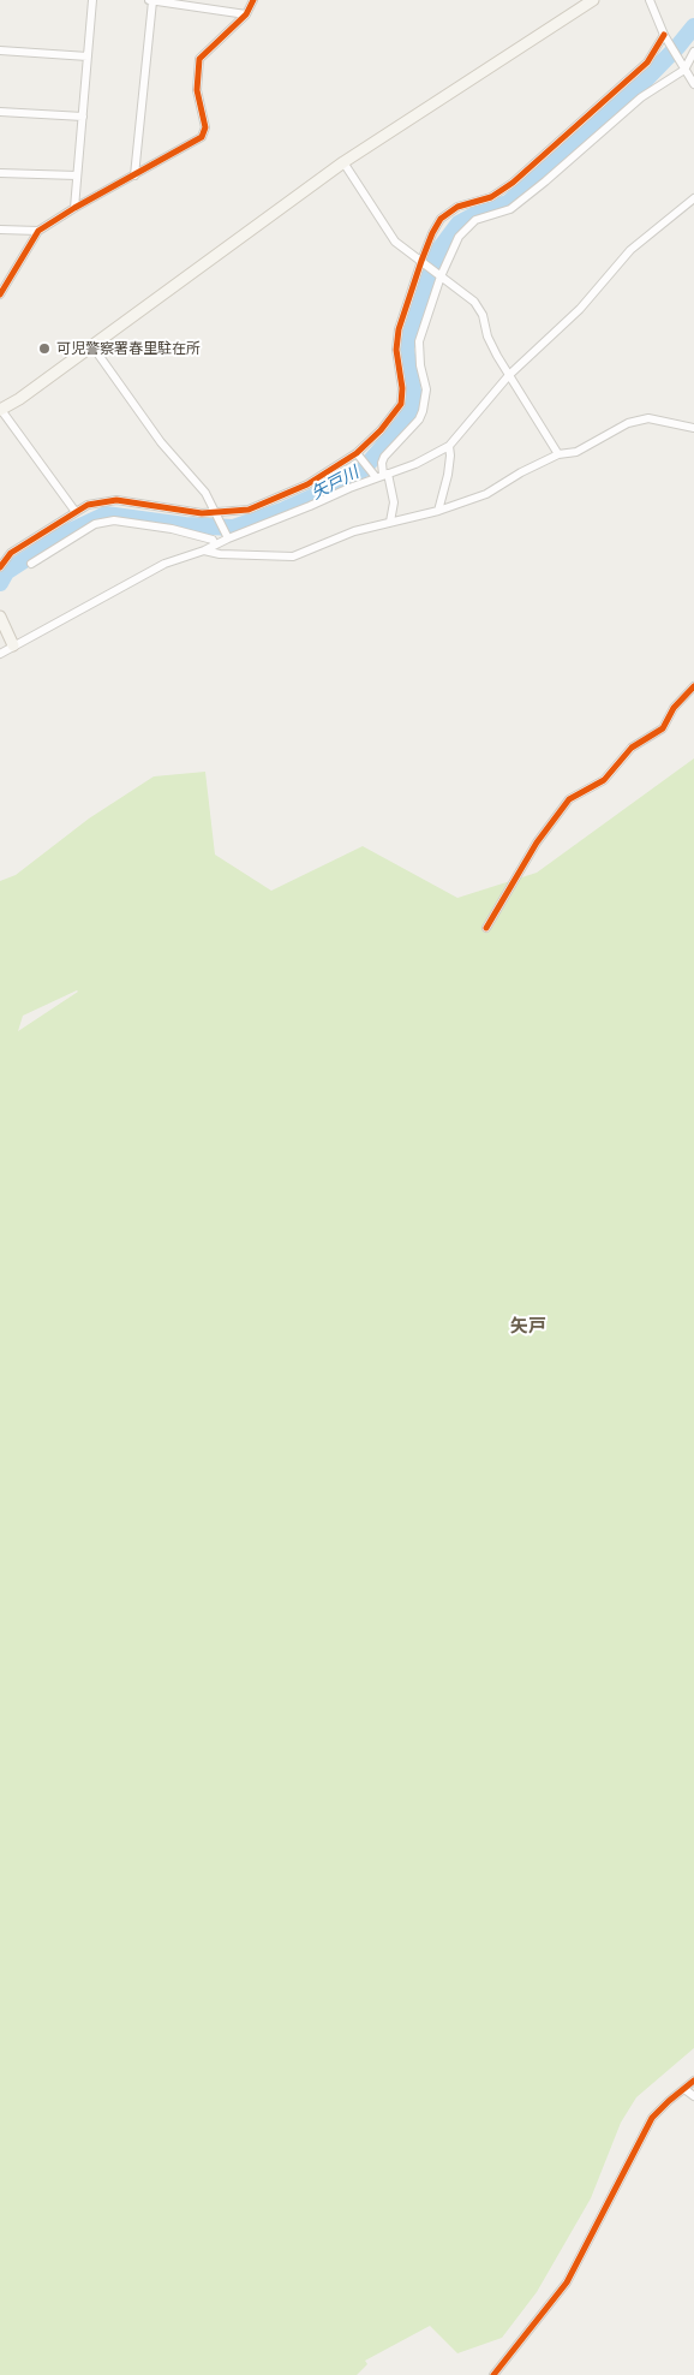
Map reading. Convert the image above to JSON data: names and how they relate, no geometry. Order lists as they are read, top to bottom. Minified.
{"districts":["矢戸"],"water":["矢戸川"],"places":["可児警察署春里駐在所"]}
